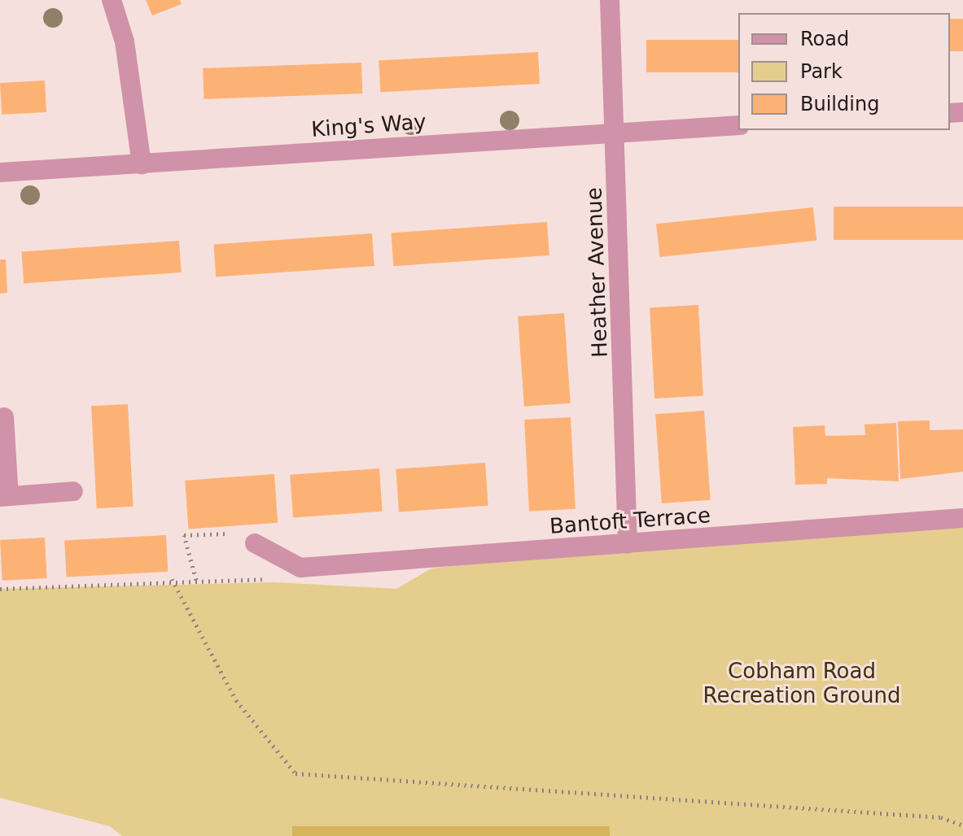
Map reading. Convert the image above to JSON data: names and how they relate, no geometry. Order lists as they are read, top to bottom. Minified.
{"streets":{"street":["King's Way","Heather Avenue","Bantoft Terrace"]},"crossings":[["King's Way","Heather Avenue"],["Heather Avenue","Bantoft Terrace"]],"parks":["Cobham Road Recreation Ground"],"legend":["Road","Park","Building"]}
